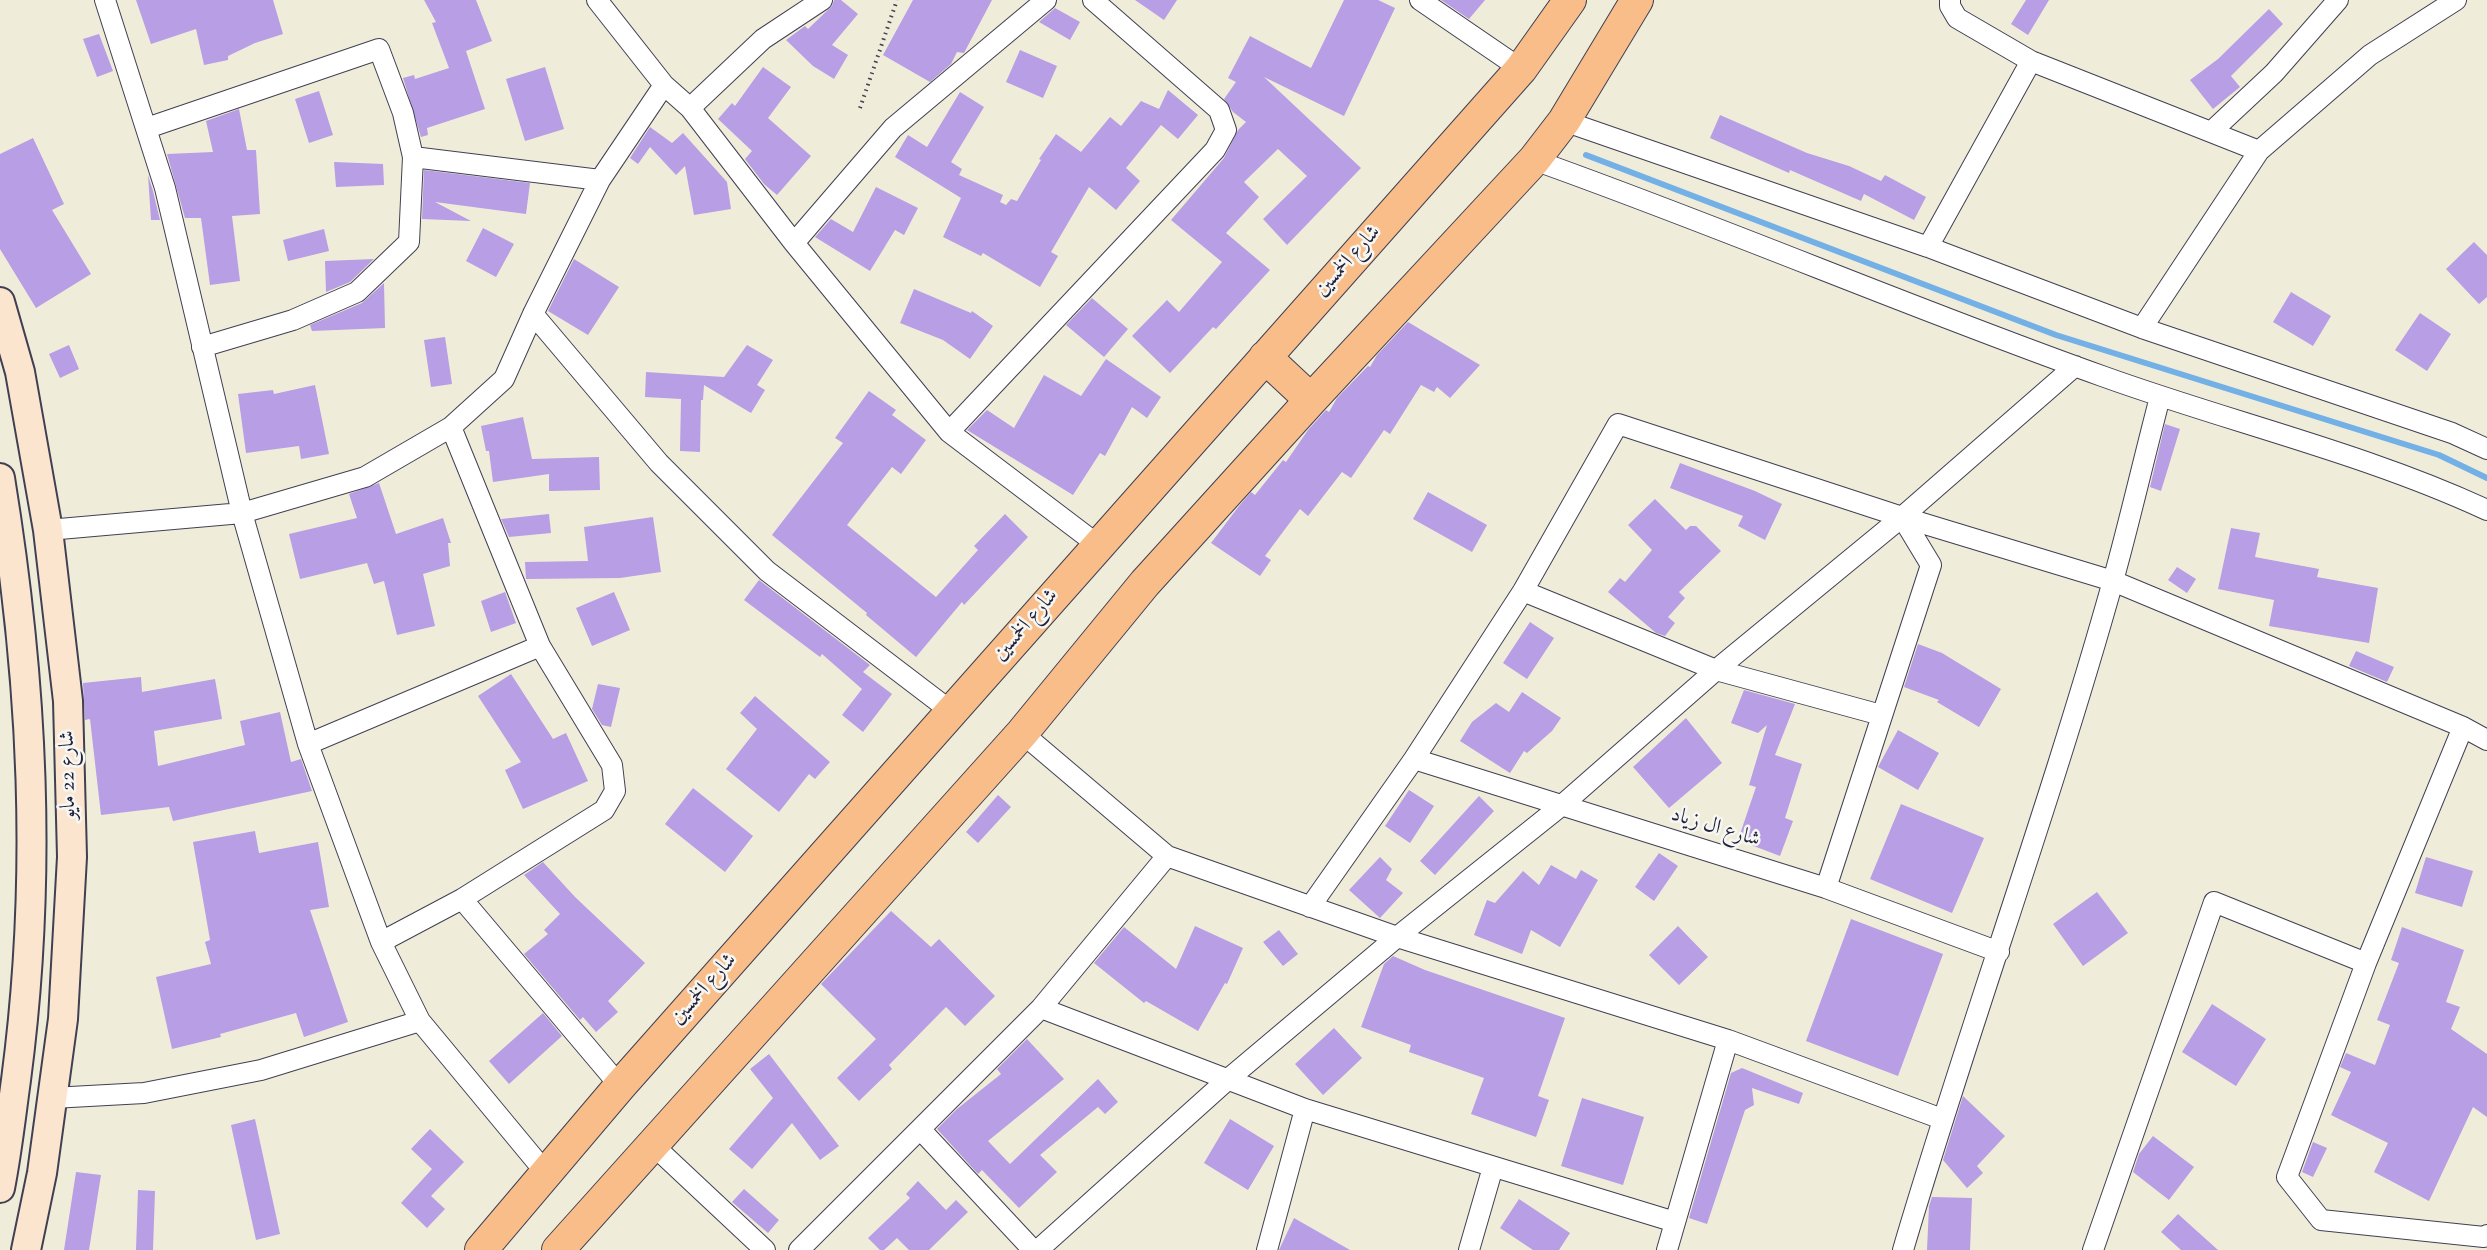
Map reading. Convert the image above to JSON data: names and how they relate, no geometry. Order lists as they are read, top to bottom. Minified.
{"streets":{"main road":["شارع الخمسين","شارع 22 مايو"],"street":["شارع ال زياد"]}}
